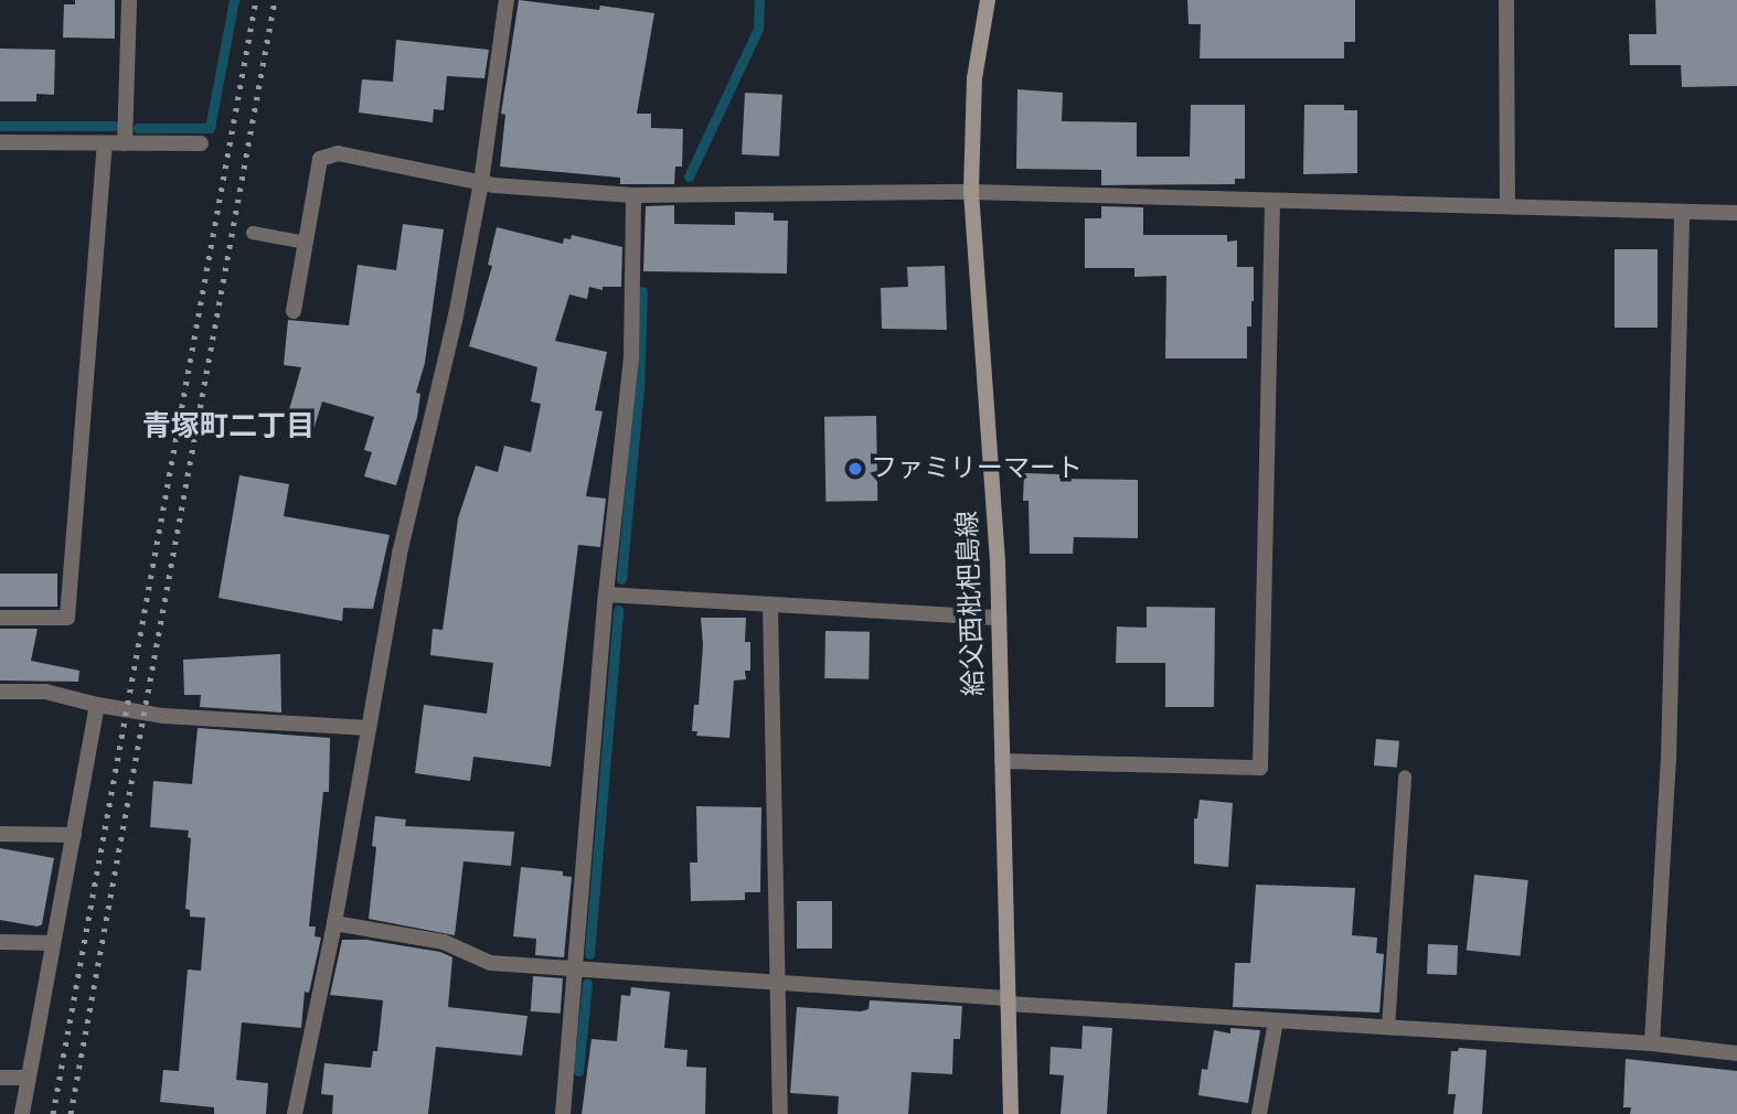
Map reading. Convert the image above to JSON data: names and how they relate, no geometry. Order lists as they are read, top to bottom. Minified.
{"streets":{"main road":["給父西枇杷島線"]},"districts":["青塚町二丁目"],"places":["ファミリーマート"]}
